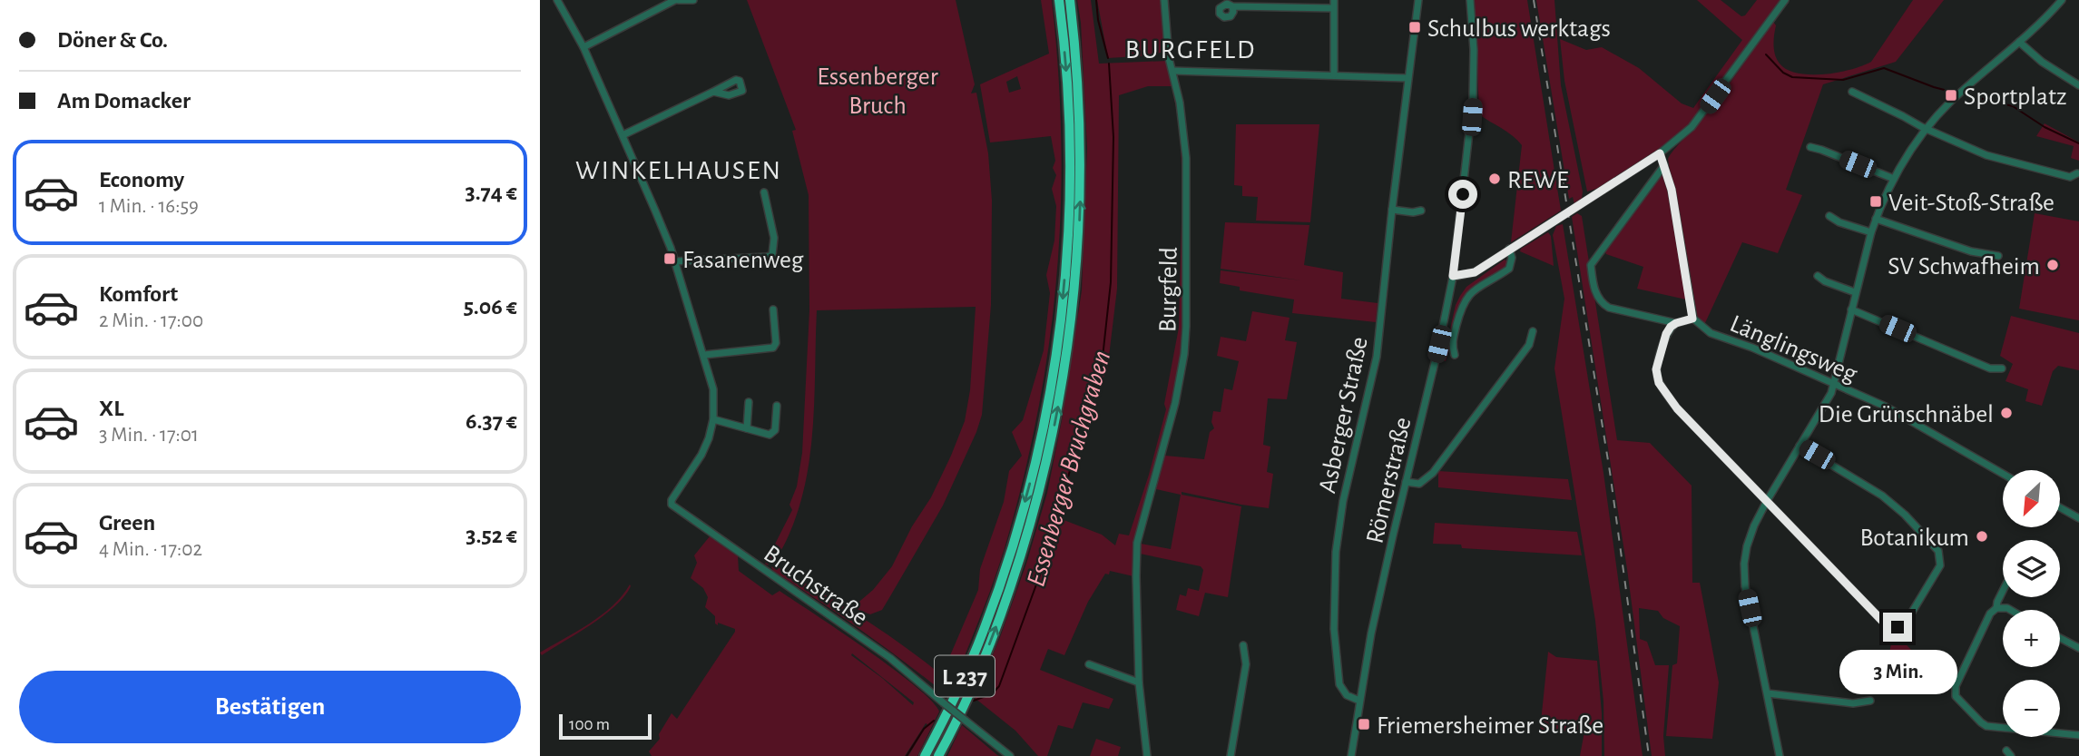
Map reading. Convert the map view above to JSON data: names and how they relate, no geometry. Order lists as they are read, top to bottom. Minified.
{"streets":{"highway":["L 237"],"street":["Burgfeld","Länglingsweg","Asberger Straße","Römerstraße","Bruchstraße"]},"crossings":[["Asberger Straße","Römerstraße"]],"districts":["BURGFELD","WINKELHAUSEN"],"water":["Essenberger Bruchgraben"],"parks":["Essenberger Bruch"],"places":{"transit":["Schulbus werktags","Sportplatz","Veit-Stoß-Straße","Fasanenweg","Friemersheimer Straße"],"other":["REWE","SV Schwafheim","Die Grünschnäbel","Botanikum"]},"scale_bar":"100 m","north":"bottom left","page":{"banner":["Döner & Co.","Am Domacker"],"list":[{"name":"Economy","note":"1 Min. · 16:59","value":"3.74 €"},{"name":"Komfort","note":"2 Min. · 17:00","value":"5.06 €"},{"name":"XL","note":"3 Min. · 17:01","value":"6.37 €"},{"name":"Green","note":"4 Min. · 17:02","value":"3.52 €"}],"map_buttons":["+","−"],"bubble":"3 Min.","buttons":"Bestätigen","scale":"100 m"}}
